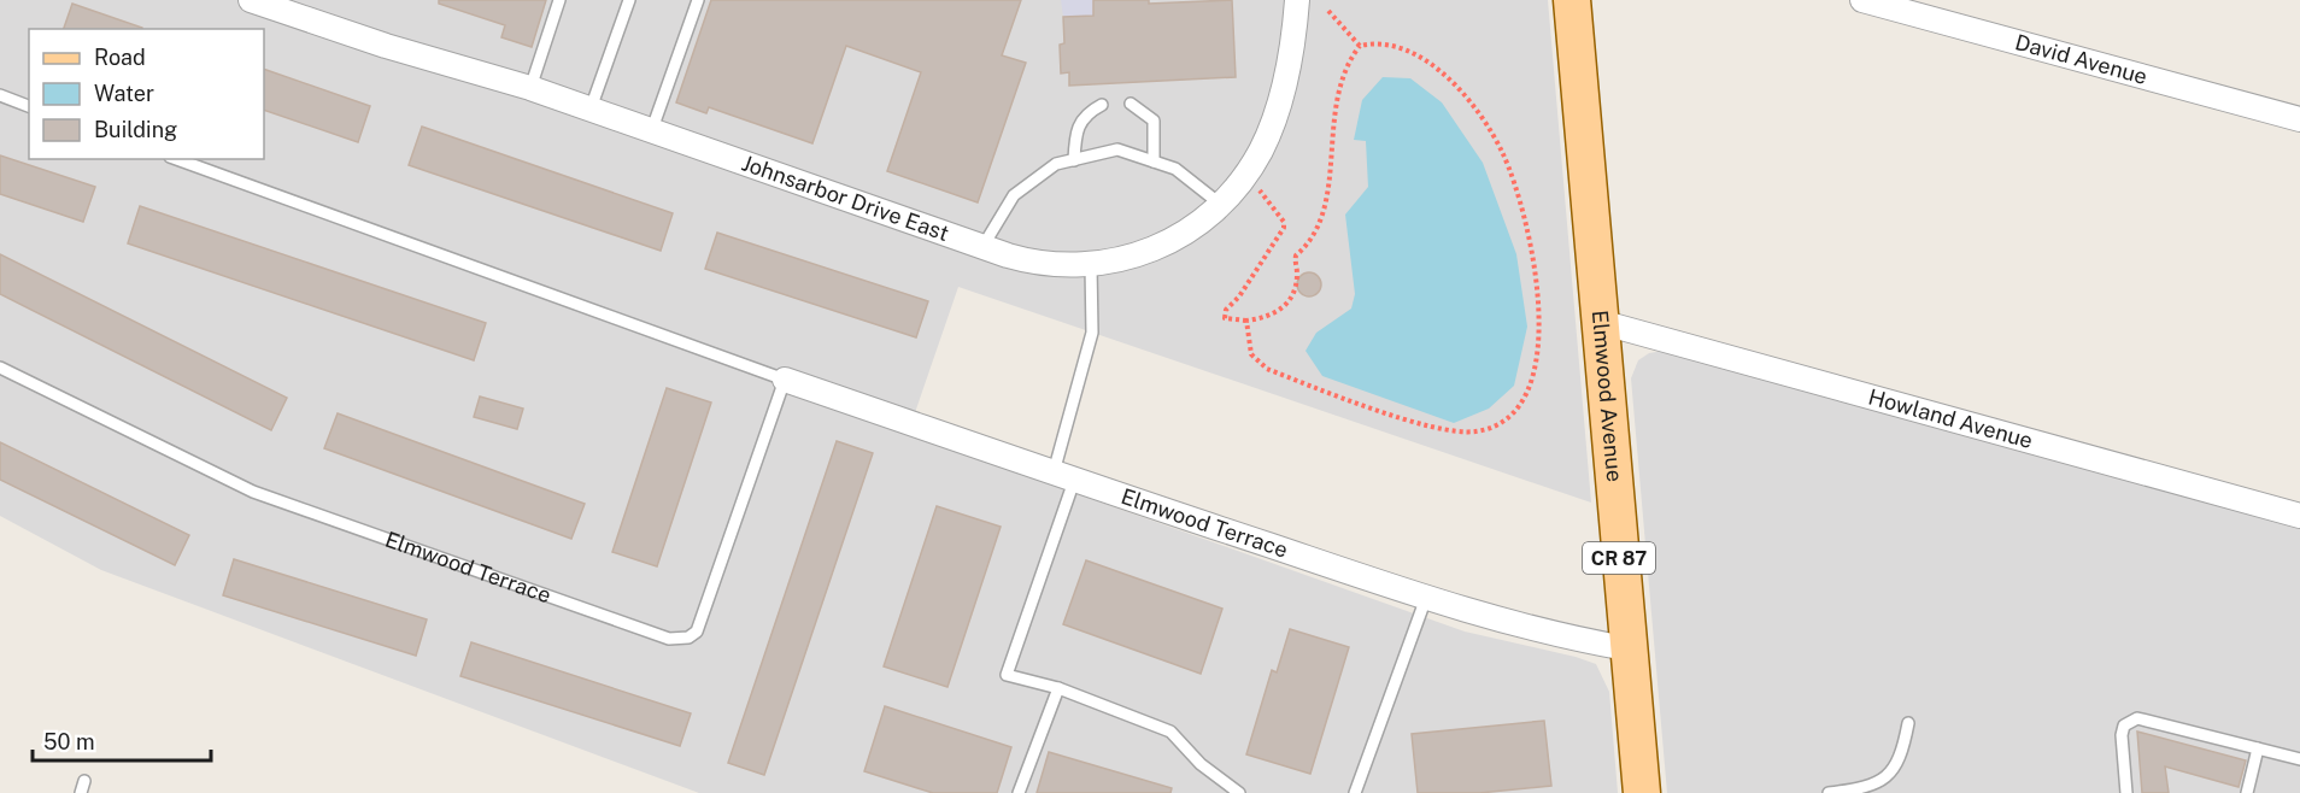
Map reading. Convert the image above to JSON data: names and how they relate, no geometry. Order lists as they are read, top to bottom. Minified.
{"streets":{"main road":["Elmwood Avenue","CR 87"],"street":["David Avenue","Johnsarbor Drive East","Howland Avenue","Elmwood Terrace"]},"crossings":[["Elmwood Avenue","Howland Avenue"],["Elmwood Avenue","Elmwood Terrace"]],"legend":["Road","Water","Building"],"scale_bar":"50 m"}
